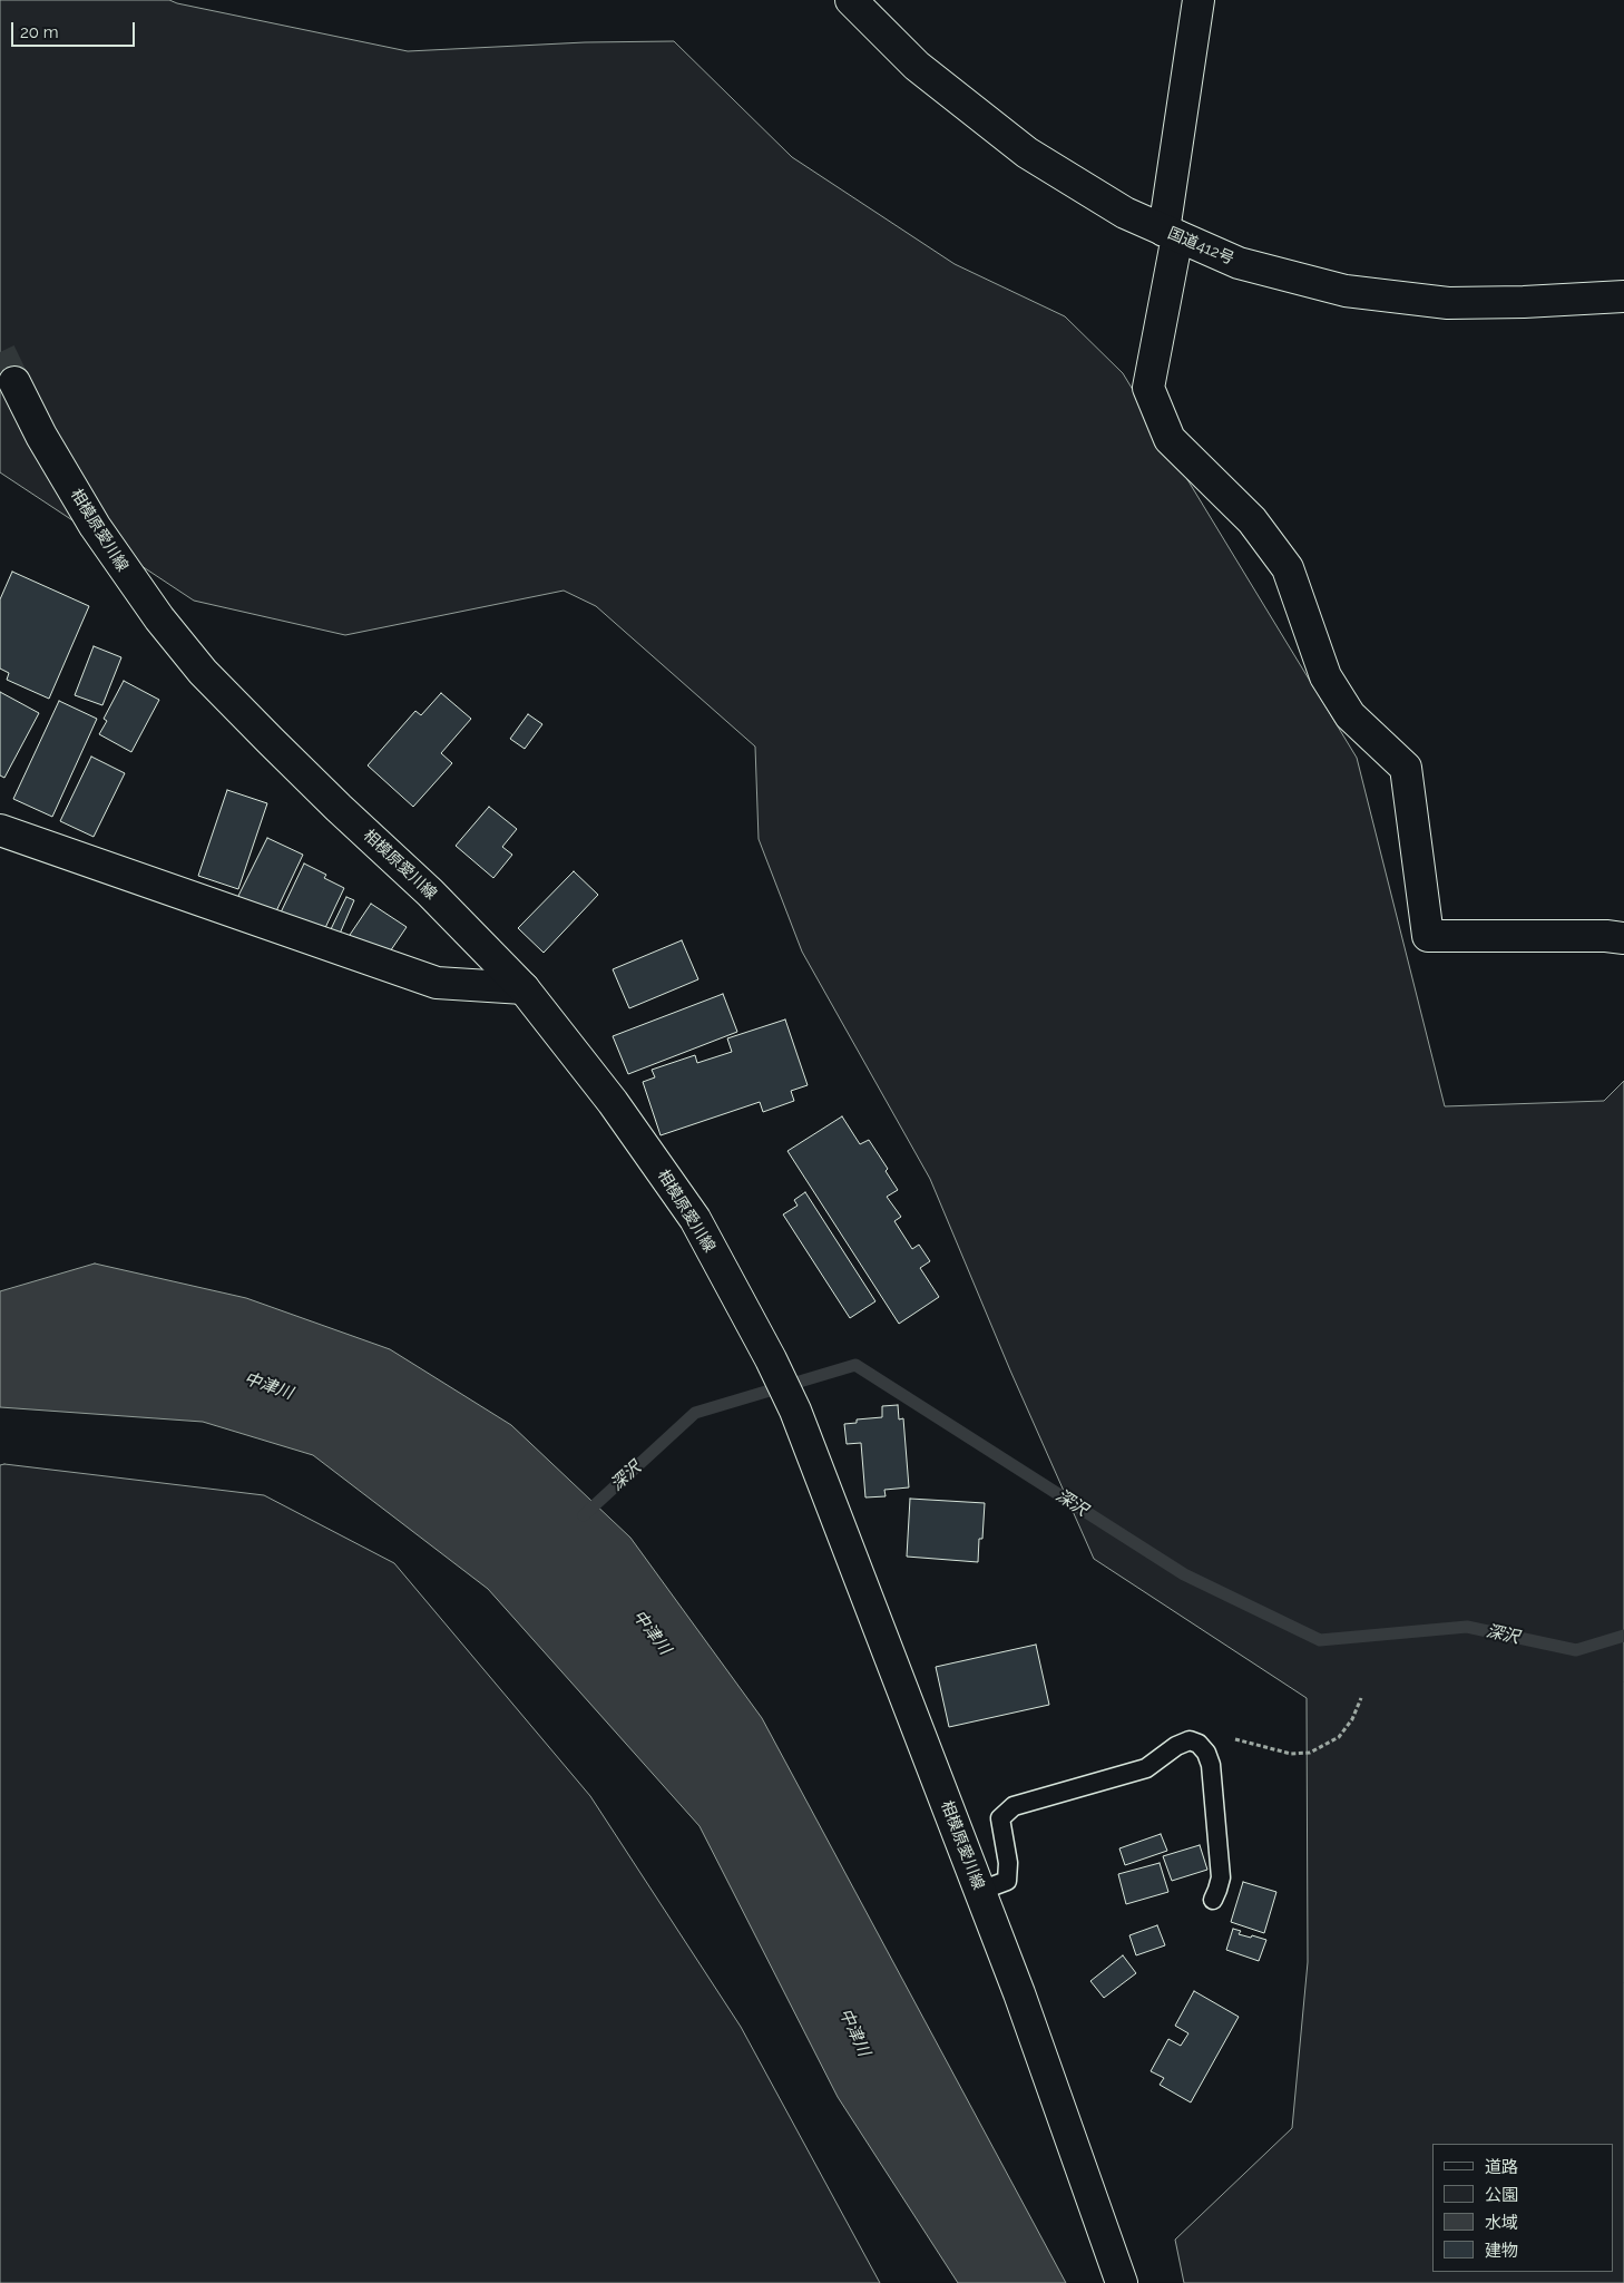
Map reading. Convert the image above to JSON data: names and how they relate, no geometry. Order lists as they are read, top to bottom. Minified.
{"streets":{"main road":["国道412号","相模原愛川線"]},"water":["中津川","深沢"],"legend":["道路","公園","水域","建物"],"scale_bar":"20 m"}
